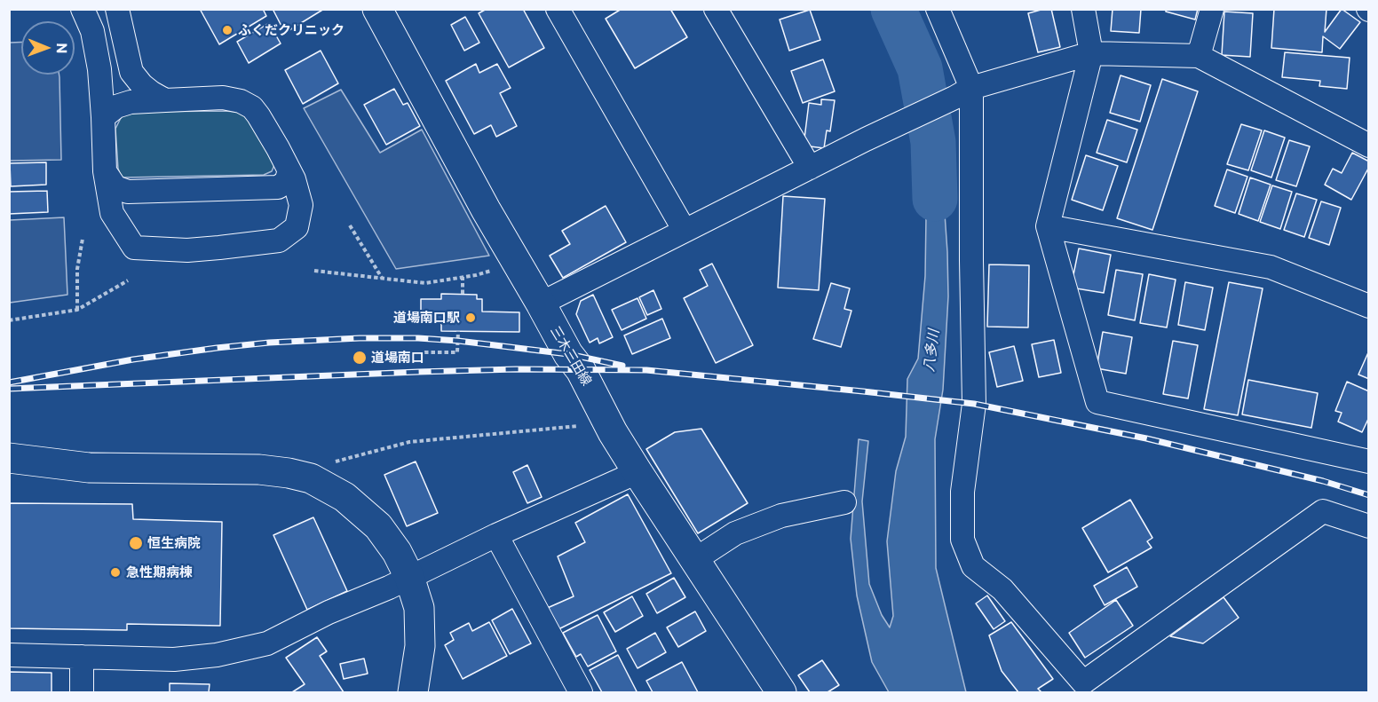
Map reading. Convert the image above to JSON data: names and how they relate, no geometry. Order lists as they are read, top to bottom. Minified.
{"streets":{"main road":["三木三田線"]},"water":["八多川"],"places":["ふくだクリニック","道場南口駅","道場南口","恒生病院","急性期病棟"],"north":"right"}
